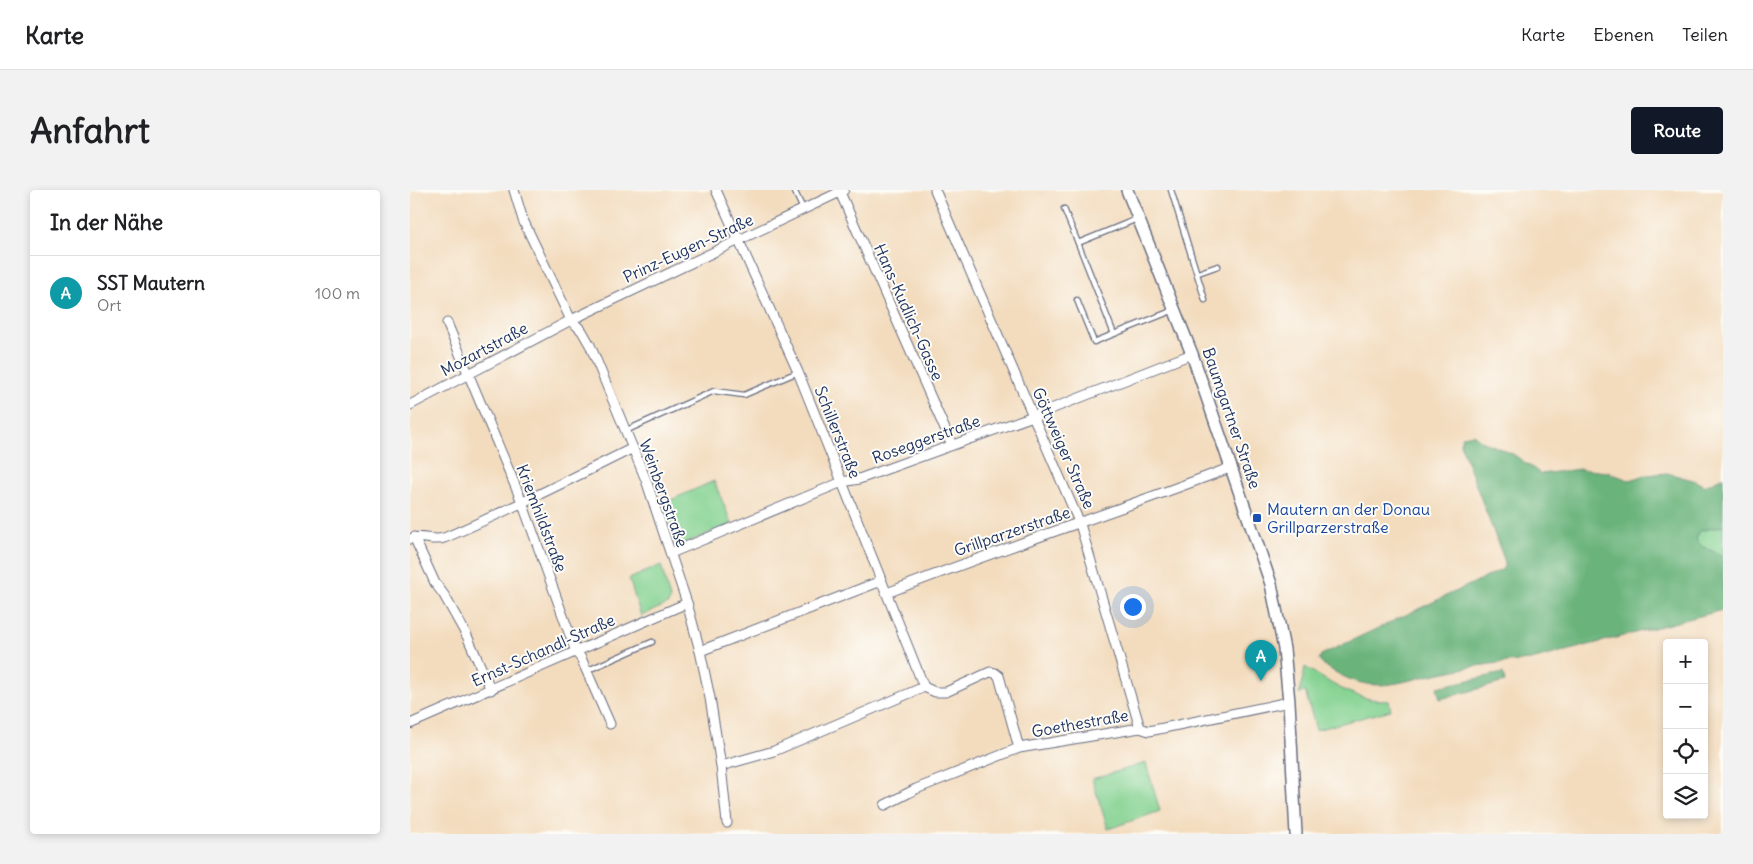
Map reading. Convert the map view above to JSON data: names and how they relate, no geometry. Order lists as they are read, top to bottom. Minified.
{"streets":{"street":["Prinz-Eugen-Straße","Hans-Kudlich-Gasse","Mozartstraße","Baumgartner Straße","Schillerstraße","Roseggerstraße","Göttweiger Straße","Weinbergstraße","Kriemhildstraße","Grillparzerstraße","Ernst-Schandl-Straße","Goethestraße"]},"crossings":[["Prinz-Eugen-Straße","Hans-Kudlich-Gasse"],["Prinz-Eugen-Straße","Mozartstraße"],["Prinz-Eugen-Straße","Schillerstraße"],["Prinz-Eugen-Straße","Weinbergstraße"],["Hans-Kudlich-Gasse","Roseggerstraße"],["Mozartstraße","Weinbergstraße"],["Mozartstraße","Kriemhildstraße"],["Baumgartner Straße","Roseggerstraße"],["Baumgartner Straße","Grillparzerstraße"],["Baumgartner Straße","Goethestraße"],["Schillerstraße","Roseggerstraße"],["Schillerstraße","Grillparzerstraße"],["Roseggerstraße","Göttweiger Straße"],["Roseggerstraße","Weinbergstraße"],["Göttweiger Straße","Grillparzerstraße"],["Göttweiger Straße","Goethestraße"],["Weinbergstraße","Ernst-Schandl-Straße"],["Kriemhildstraße","Ernst-Schandl-Straße"]],"places":{"transit":["Mautern an der Donau Grillparzerstraße"]},"page":{"header":"Karte","nav":["Karte","Ebenen","Teilen"],"buttons":"Route","title":"Anfahrt","heading":"In der Nähe","list":[{"mark":"A","name":"SST Mautern","note":"Ort","value":"100 m"}],"map_buttons":["+","−"],"pins":"A"}}
